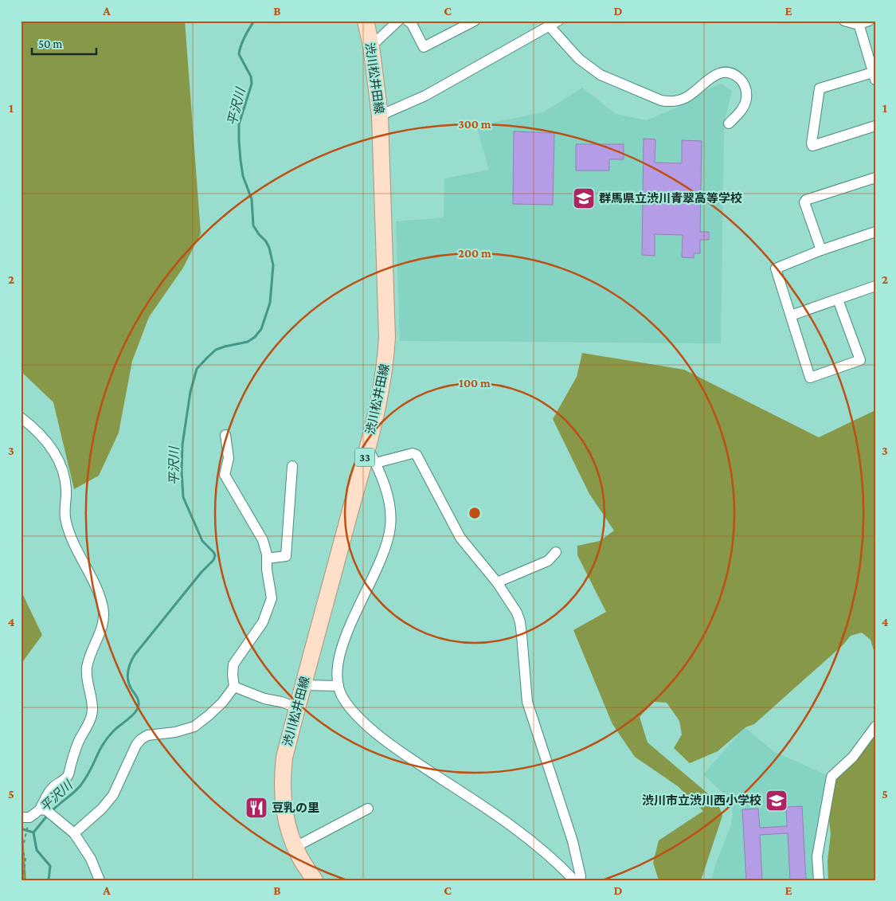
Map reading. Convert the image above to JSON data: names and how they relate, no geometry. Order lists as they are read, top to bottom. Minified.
{"streets":{"main road":["渋川松井田線","33"]},"water":["平沢川"],"places":{"school or university":["群馬県立渋川青翠高等学校","渋川市立渋川西小学校"],"restaurant":["豆乳の里"]},"scale_bar":"50 m","grid":{"columns":["A","B","C","D","E"],"rows":["1","2","3","4","5"]},"rings":["300 m","200 m","100 m"]}
